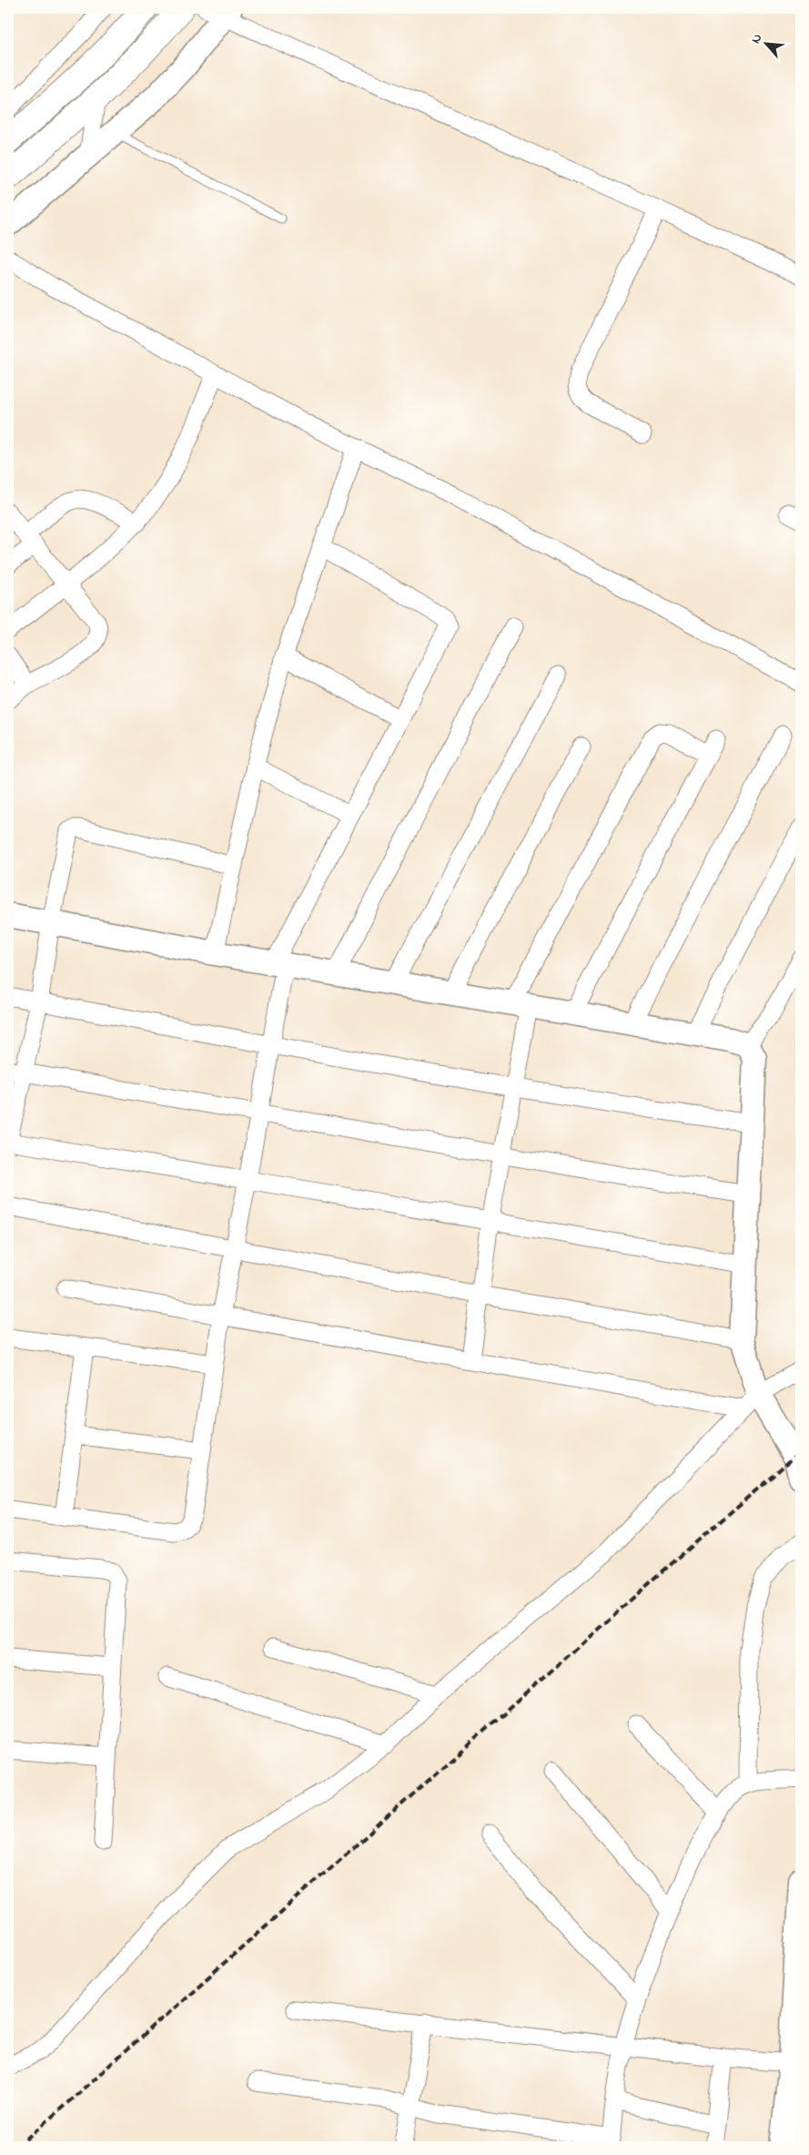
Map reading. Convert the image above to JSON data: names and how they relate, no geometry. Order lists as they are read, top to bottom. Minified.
{"north":"top left"}
